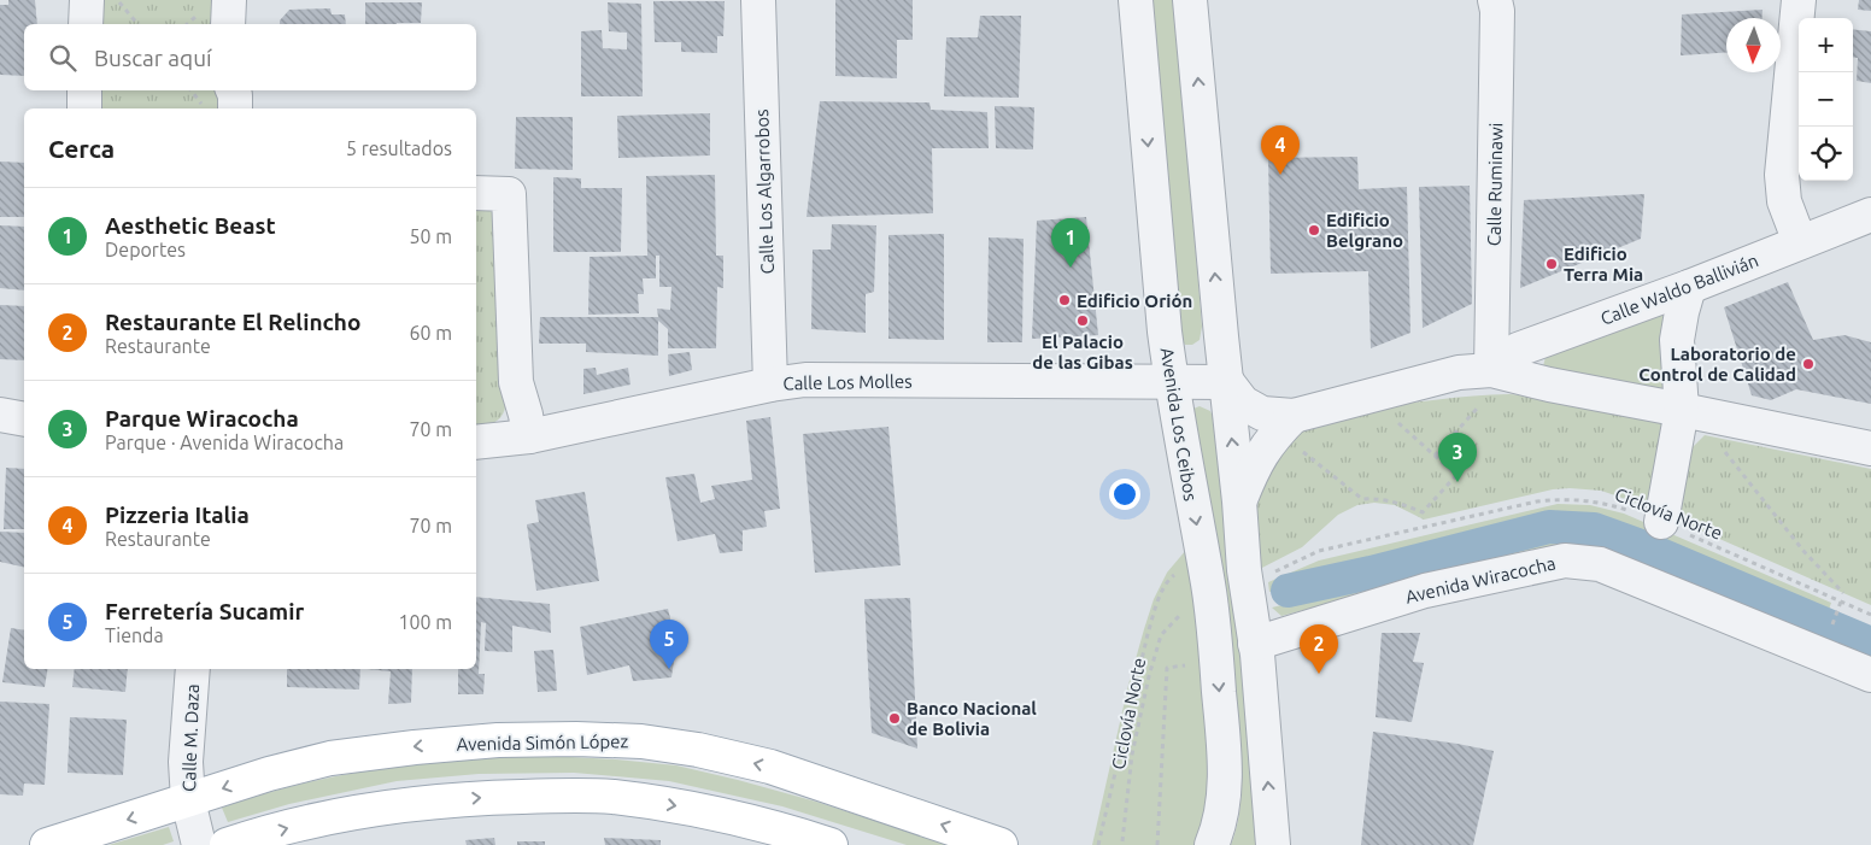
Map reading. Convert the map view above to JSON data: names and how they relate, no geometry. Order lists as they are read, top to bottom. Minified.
{"streets":{"main road":["Avenida Simón López"],"street":["Calle Ruminawi","Calle Los Algarrobos","Calle Waldo Ballivián","Calle Los Molles","Avenida Los Ceibos","Avenida Wiracocha","Calle M. Daza"],"path":["Ciclovía Norte"]},"crossings":[["Calle Ruminawi","Calle Waldo Ballivián"],["Calle Los Algarrobos","Calle Los Molles"],["Calle Los Molles","Avenida Los Ceibos"],["Calle M. Daza","Avenida Simón López"]],"places":["Edificio Belgrano","Edificio Terra Mia","Edificio Orión","El Palacio de las Gibas","Laboratorio de Control de Calidad","Banco Nacional de Bolivia"],"north":"bottom","page":{"map_buttons":["+","−"],"search":"Buscar aquí","heading":["Cerca","5 resultados"],"pins":["4","1","3","5","2"],"list":[{"mark":"1","name":"Aesthetic Beast","note":"Deportes","value":"50 m"},{"mark":"2","name":"Restaurante El Relincho","note":"Restaurante","value":"60 m"},{"mark":"3","name":"Parque Wiracocha","note":"Parque · Avenida Wiracocha","value":"70 m"},{"mark":"4","name":"Pizzeria Italia","note":"Restaurante","value":"70 m"},{"mark":"5","name":"Ferretería Sucamir","note":"Tienda","value":"100 m"}]}}
